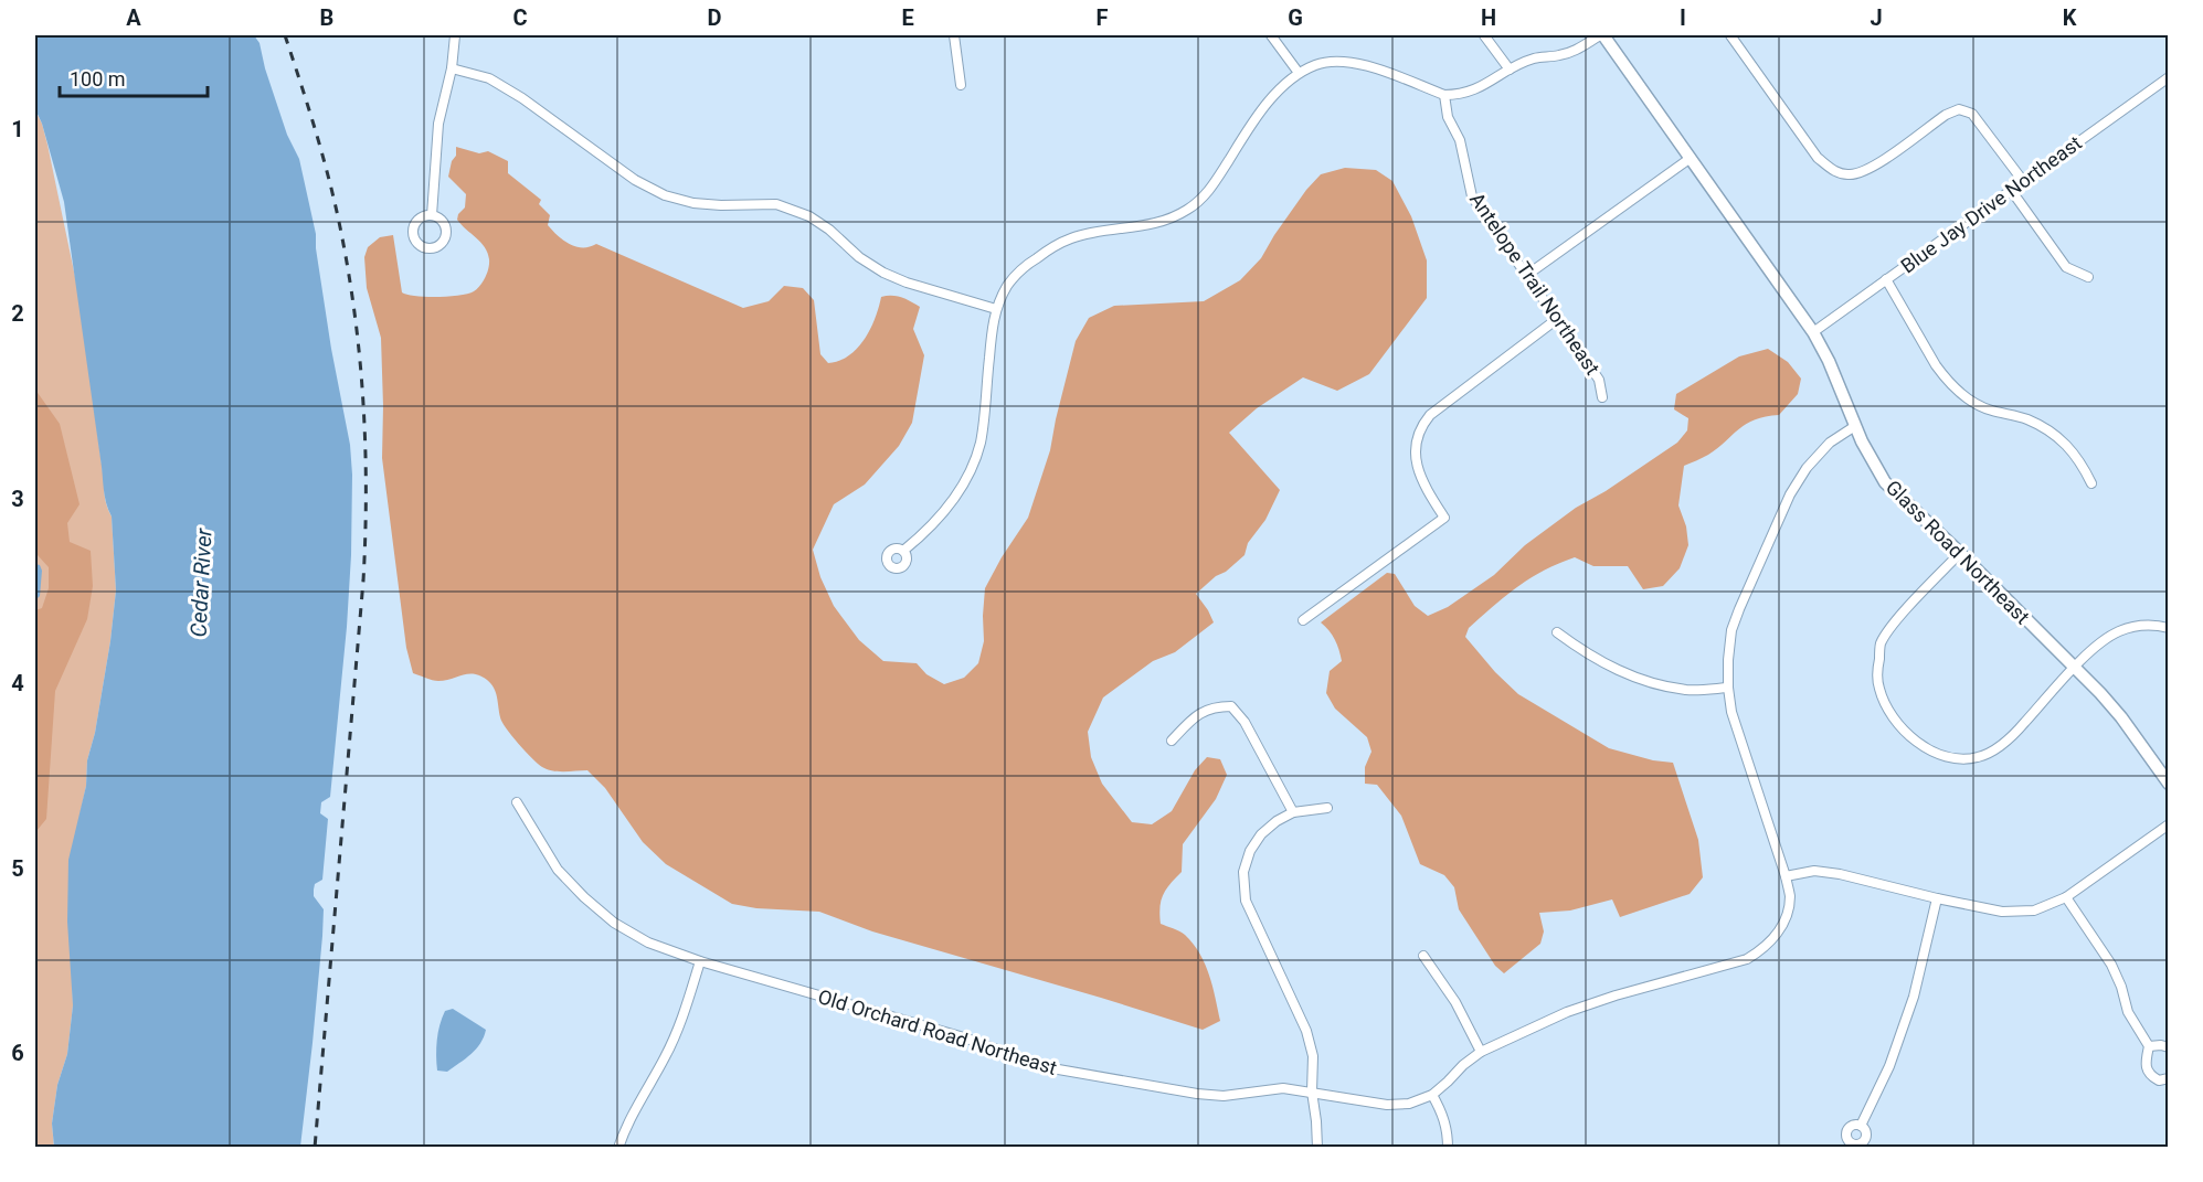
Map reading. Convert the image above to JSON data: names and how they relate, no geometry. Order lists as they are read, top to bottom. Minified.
{"streets":{"street":["Blue Jay Drive Northeast","Antelope Trail Northeast","Glass Road Northeast","Old Orchard Road Northeast"]},"crossings":[["Blue Jay Drive Northeast","Glass Road Northeast"],["Glass Road Northeast","Old Orchard Road Northeast"]],"water":["Cedar River"],"scale_bar":"100 m","grid":{"columns":["A","B","C","D","E","F","G","H","I","J","K"],"rows":["1","2","3","4","5","6"]}}
